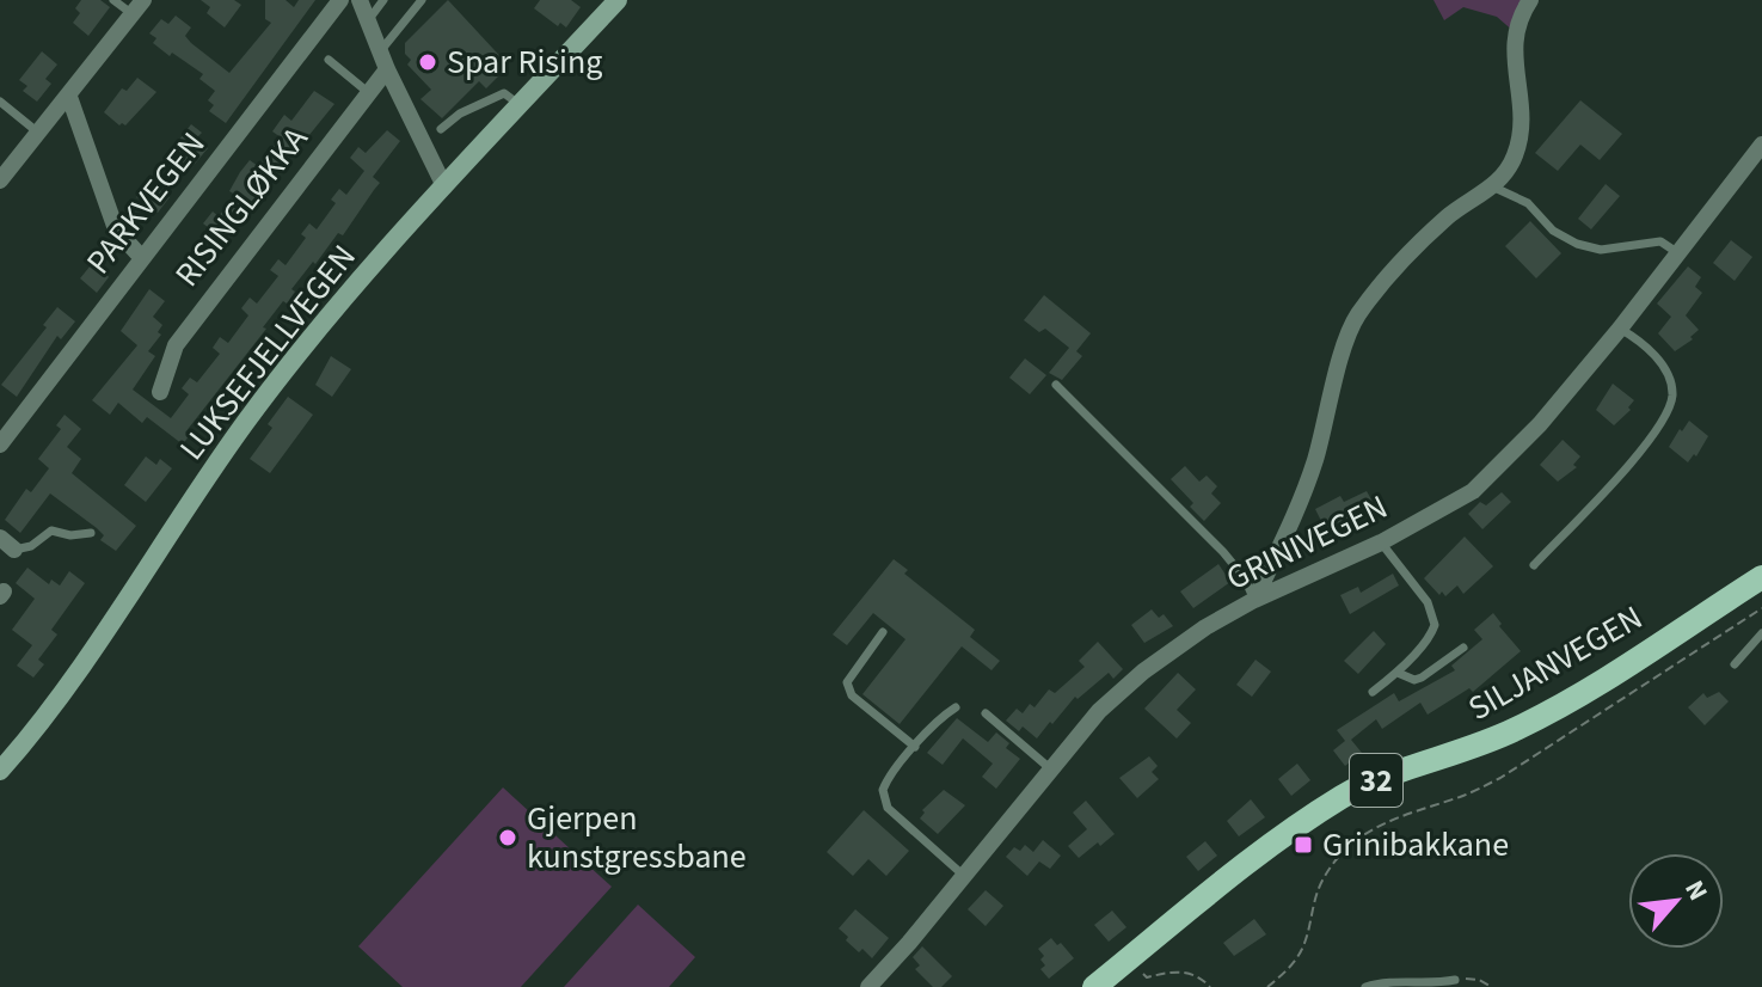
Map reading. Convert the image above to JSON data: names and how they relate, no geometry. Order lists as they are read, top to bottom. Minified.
{"streets":{"main road":["LUKSEFJELLVEGEN","SILJANVEGEN","32"],"street":["PARKVEGEN","RISINGLØKKA","GRINIVEGEN"]},"places":{"other":["Spar Rising","Gjerpen kunstgressbane"],"transit":["Grinibakkane"]},"north":"top right"}
